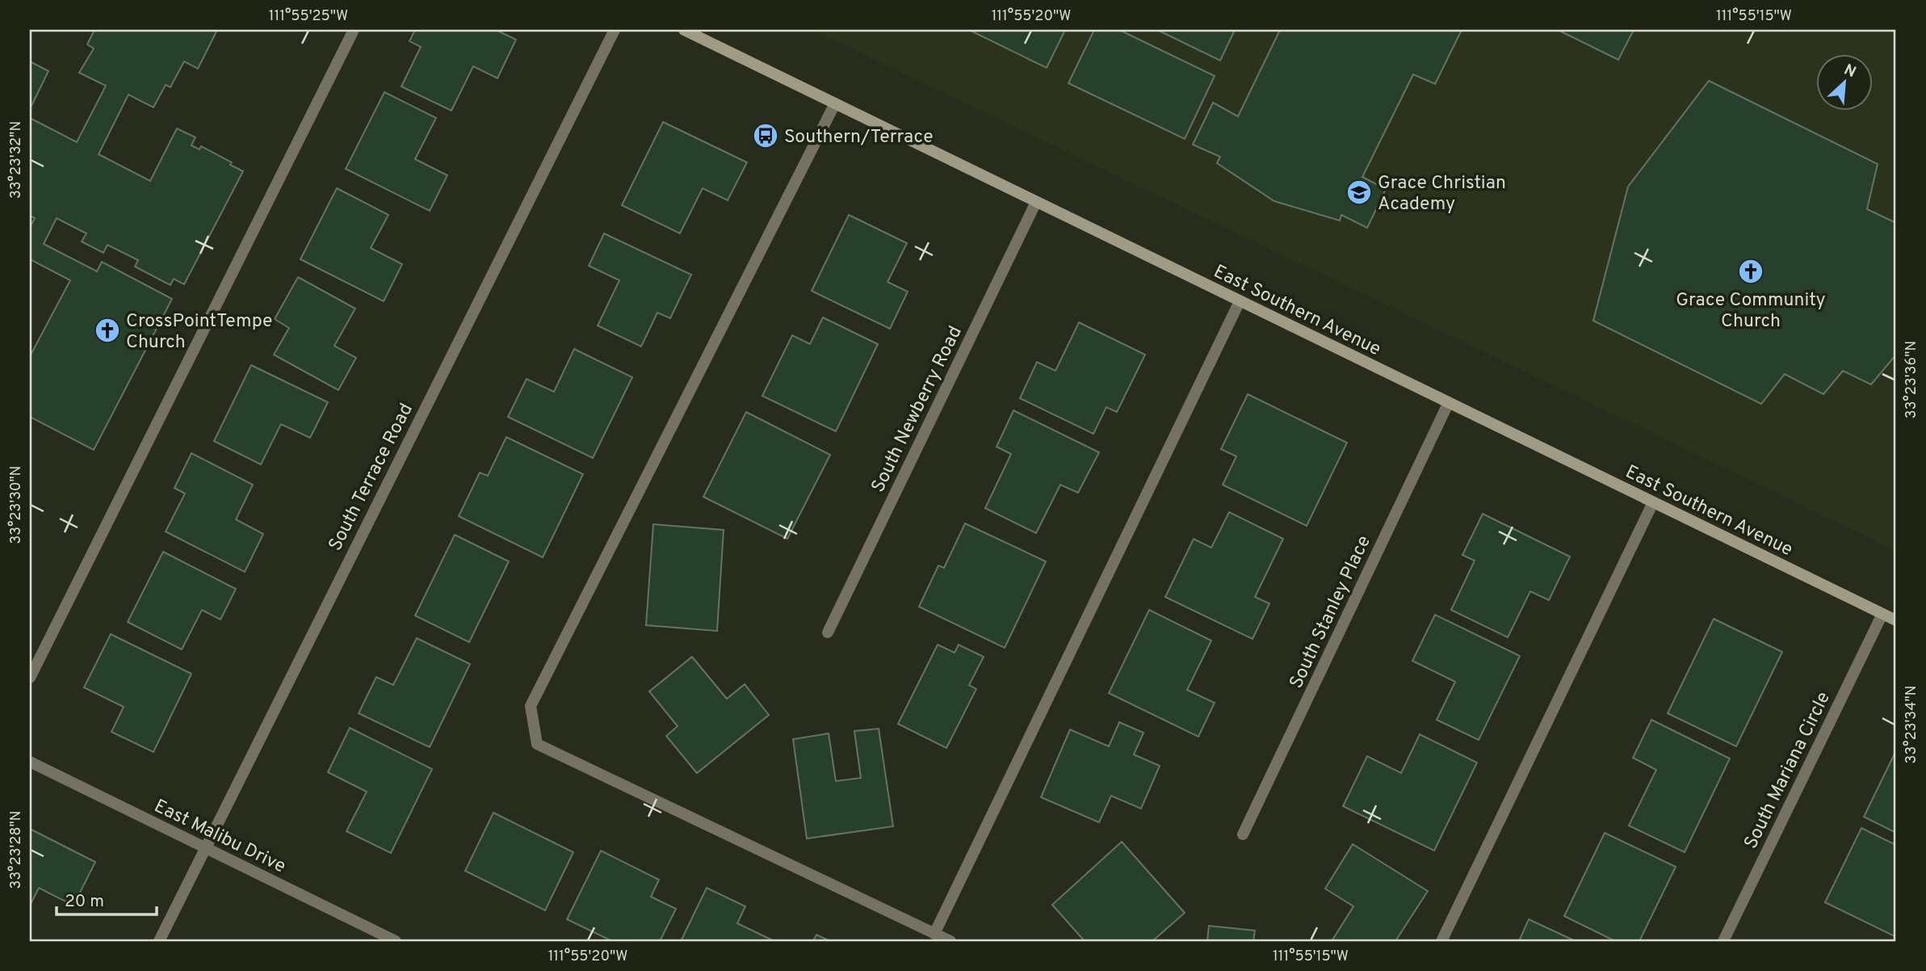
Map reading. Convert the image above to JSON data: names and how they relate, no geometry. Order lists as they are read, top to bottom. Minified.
{"streets":{"main road":["East Southern Avenue"],"street":["South Newberry Road","South Terrace Road","South Stanley Place","South Mariana Circle","East Malibu Drive"]},"crossings":[["East Southern Avenue","South Newberry Road"],["East Southern Avenue","South Stanley Place"],["East Southern Avenue","South Mariana Circle"],["South Terrace Road","East Malibu Drive"]],"places":{"bus stop":["Southern/Terrace"],"school or university":["Grace Christian Academy"],"church":["Grace Community Church","CrossPointTempe Church"]},"scale_bar":"20 m","north":"top right","coordinates":["111°55'25\"W","111°55'20\"W","111°55'15\"W","33°23'32\"N","33°23'36\"N","33°23'30\"N","33°23'34\"N","33°23'28\"N"]}
